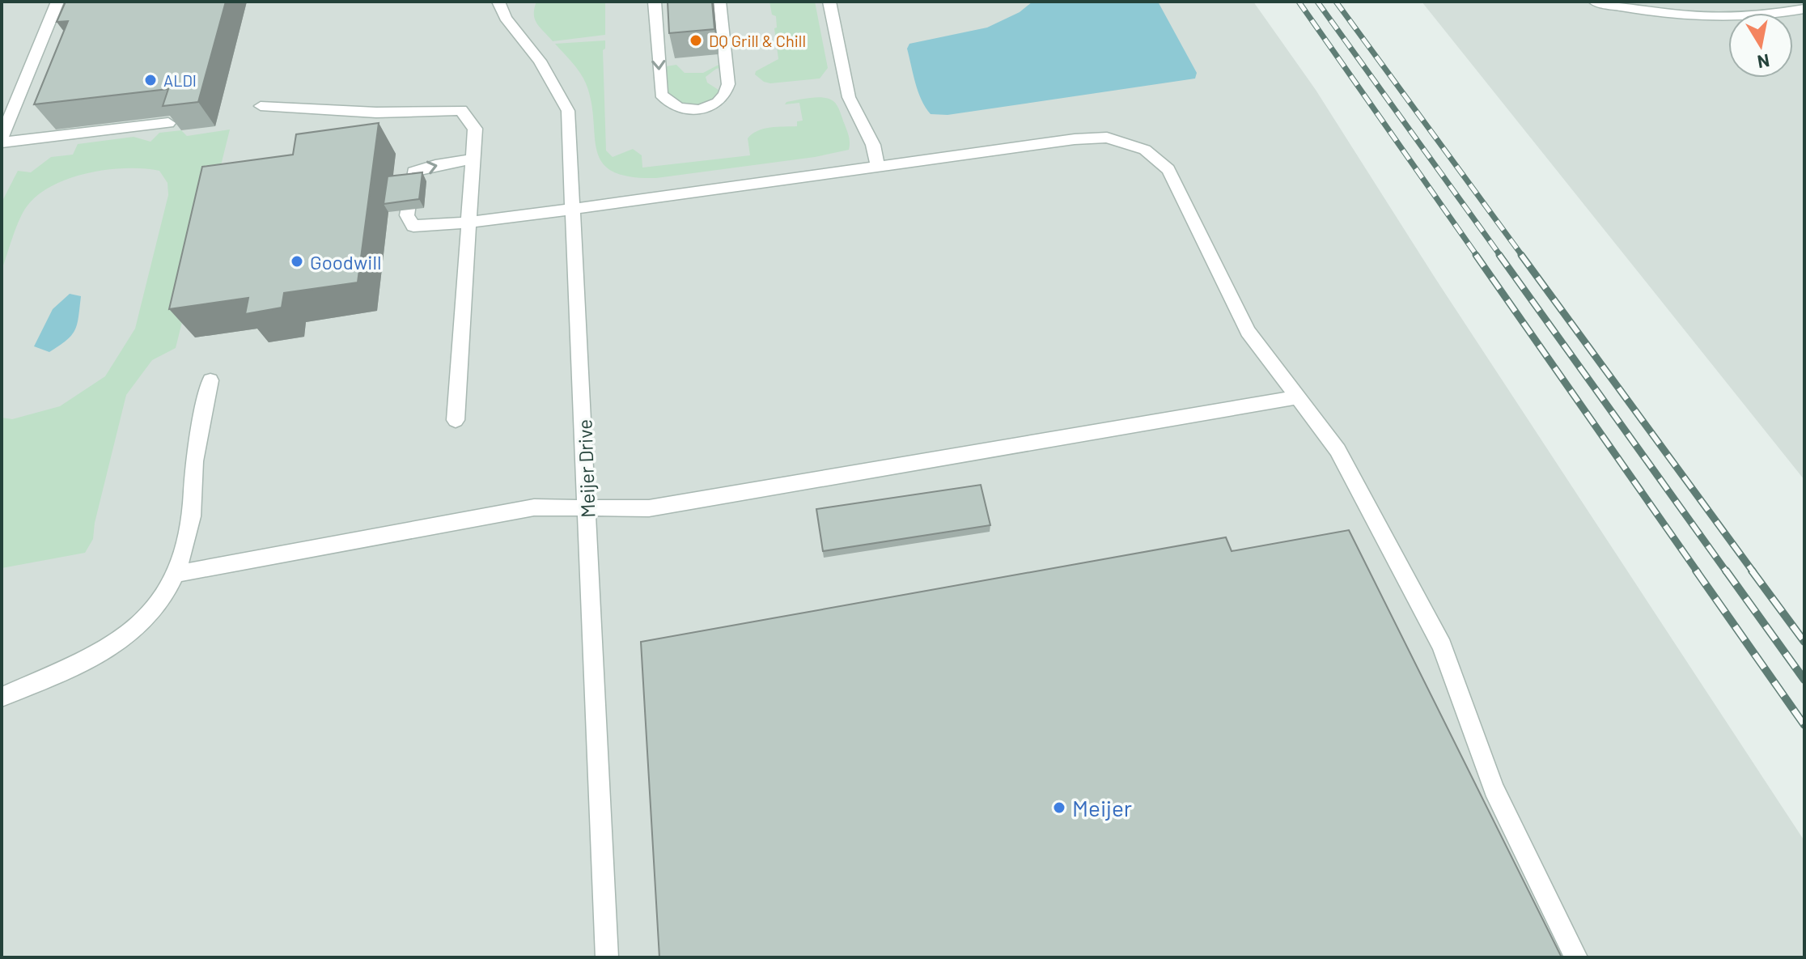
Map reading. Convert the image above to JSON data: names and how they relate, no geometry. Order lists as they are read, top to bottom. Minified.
{"streets":{"lane":["Meijer Drive"]},"places":["DQ Grill & Chill","ALDI","Goodwill","Meijer"],"north":"bottom"}
